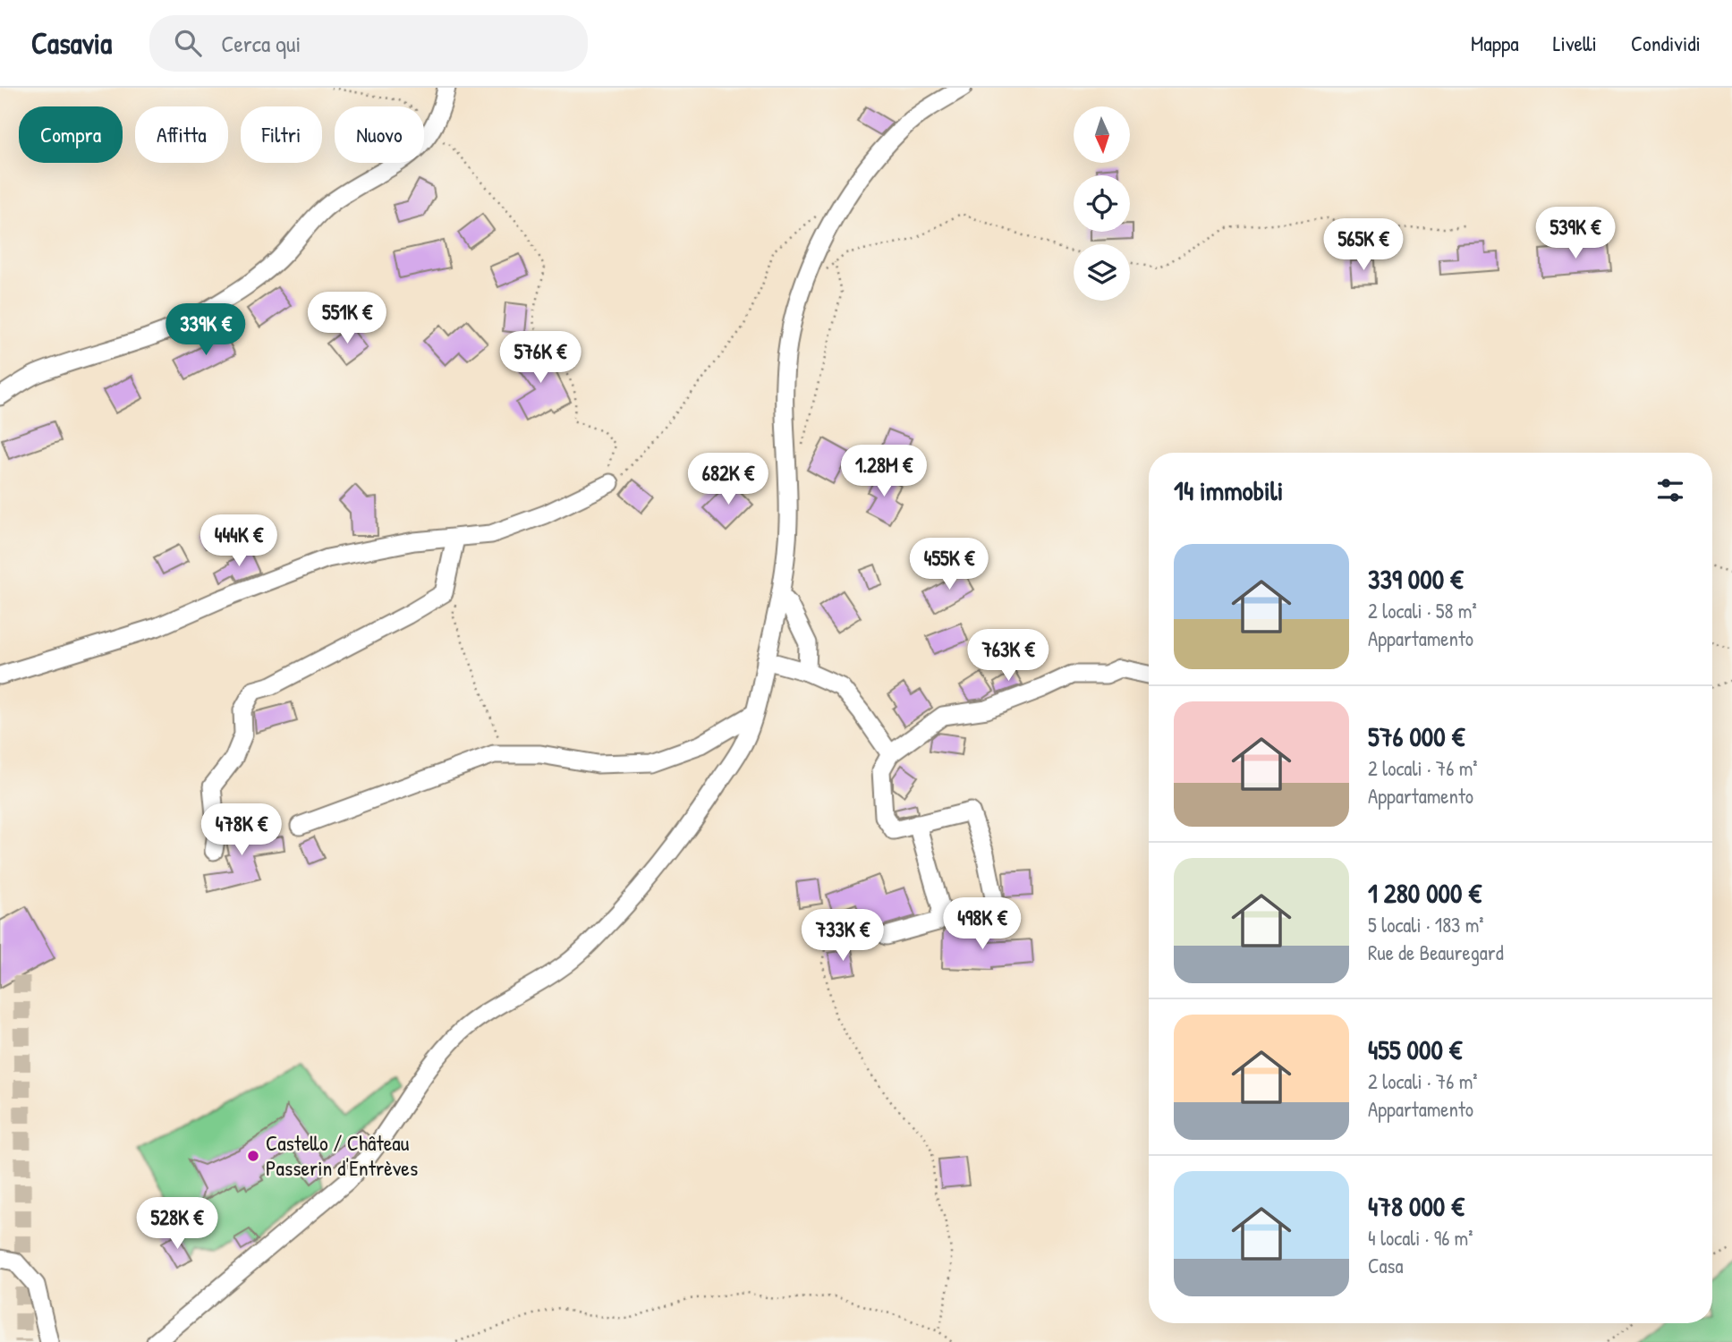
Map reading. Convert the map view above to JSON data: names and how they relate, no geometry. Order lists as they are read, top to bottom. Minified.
{"places":["Castello / Château Passerin d'Entrèves"],"north":"bottom","page":{"header":"Casavia","search":"Cerca qui","nav":["Mappa","Livelli","Condividi"],"chip":["Compra","Affitta","Filtri","Nuovo"],"price":["539K €","565K €","551K €","339K €","576K €","1.28M €","682K €","444K €","455K €","763K €","478K €","498K €","733K €","528K €"],"heading":"14 immobili","list":[{"name":"339 000 €","note":"2 locali · 58 m² · Appartamento"},{"name":"576 000 €","note":"2 locali · 76 m² · Appartamento"},{"name":"1 280 000 €","note":"5 locali · 183 m² · Rue de Beauregard"},{"name":"455 000 €","note":"2 locali · 76 m² · Appartamento"},{"name":"478 000 €","note":"4 locali · 96 m² · Casa"}]}}
